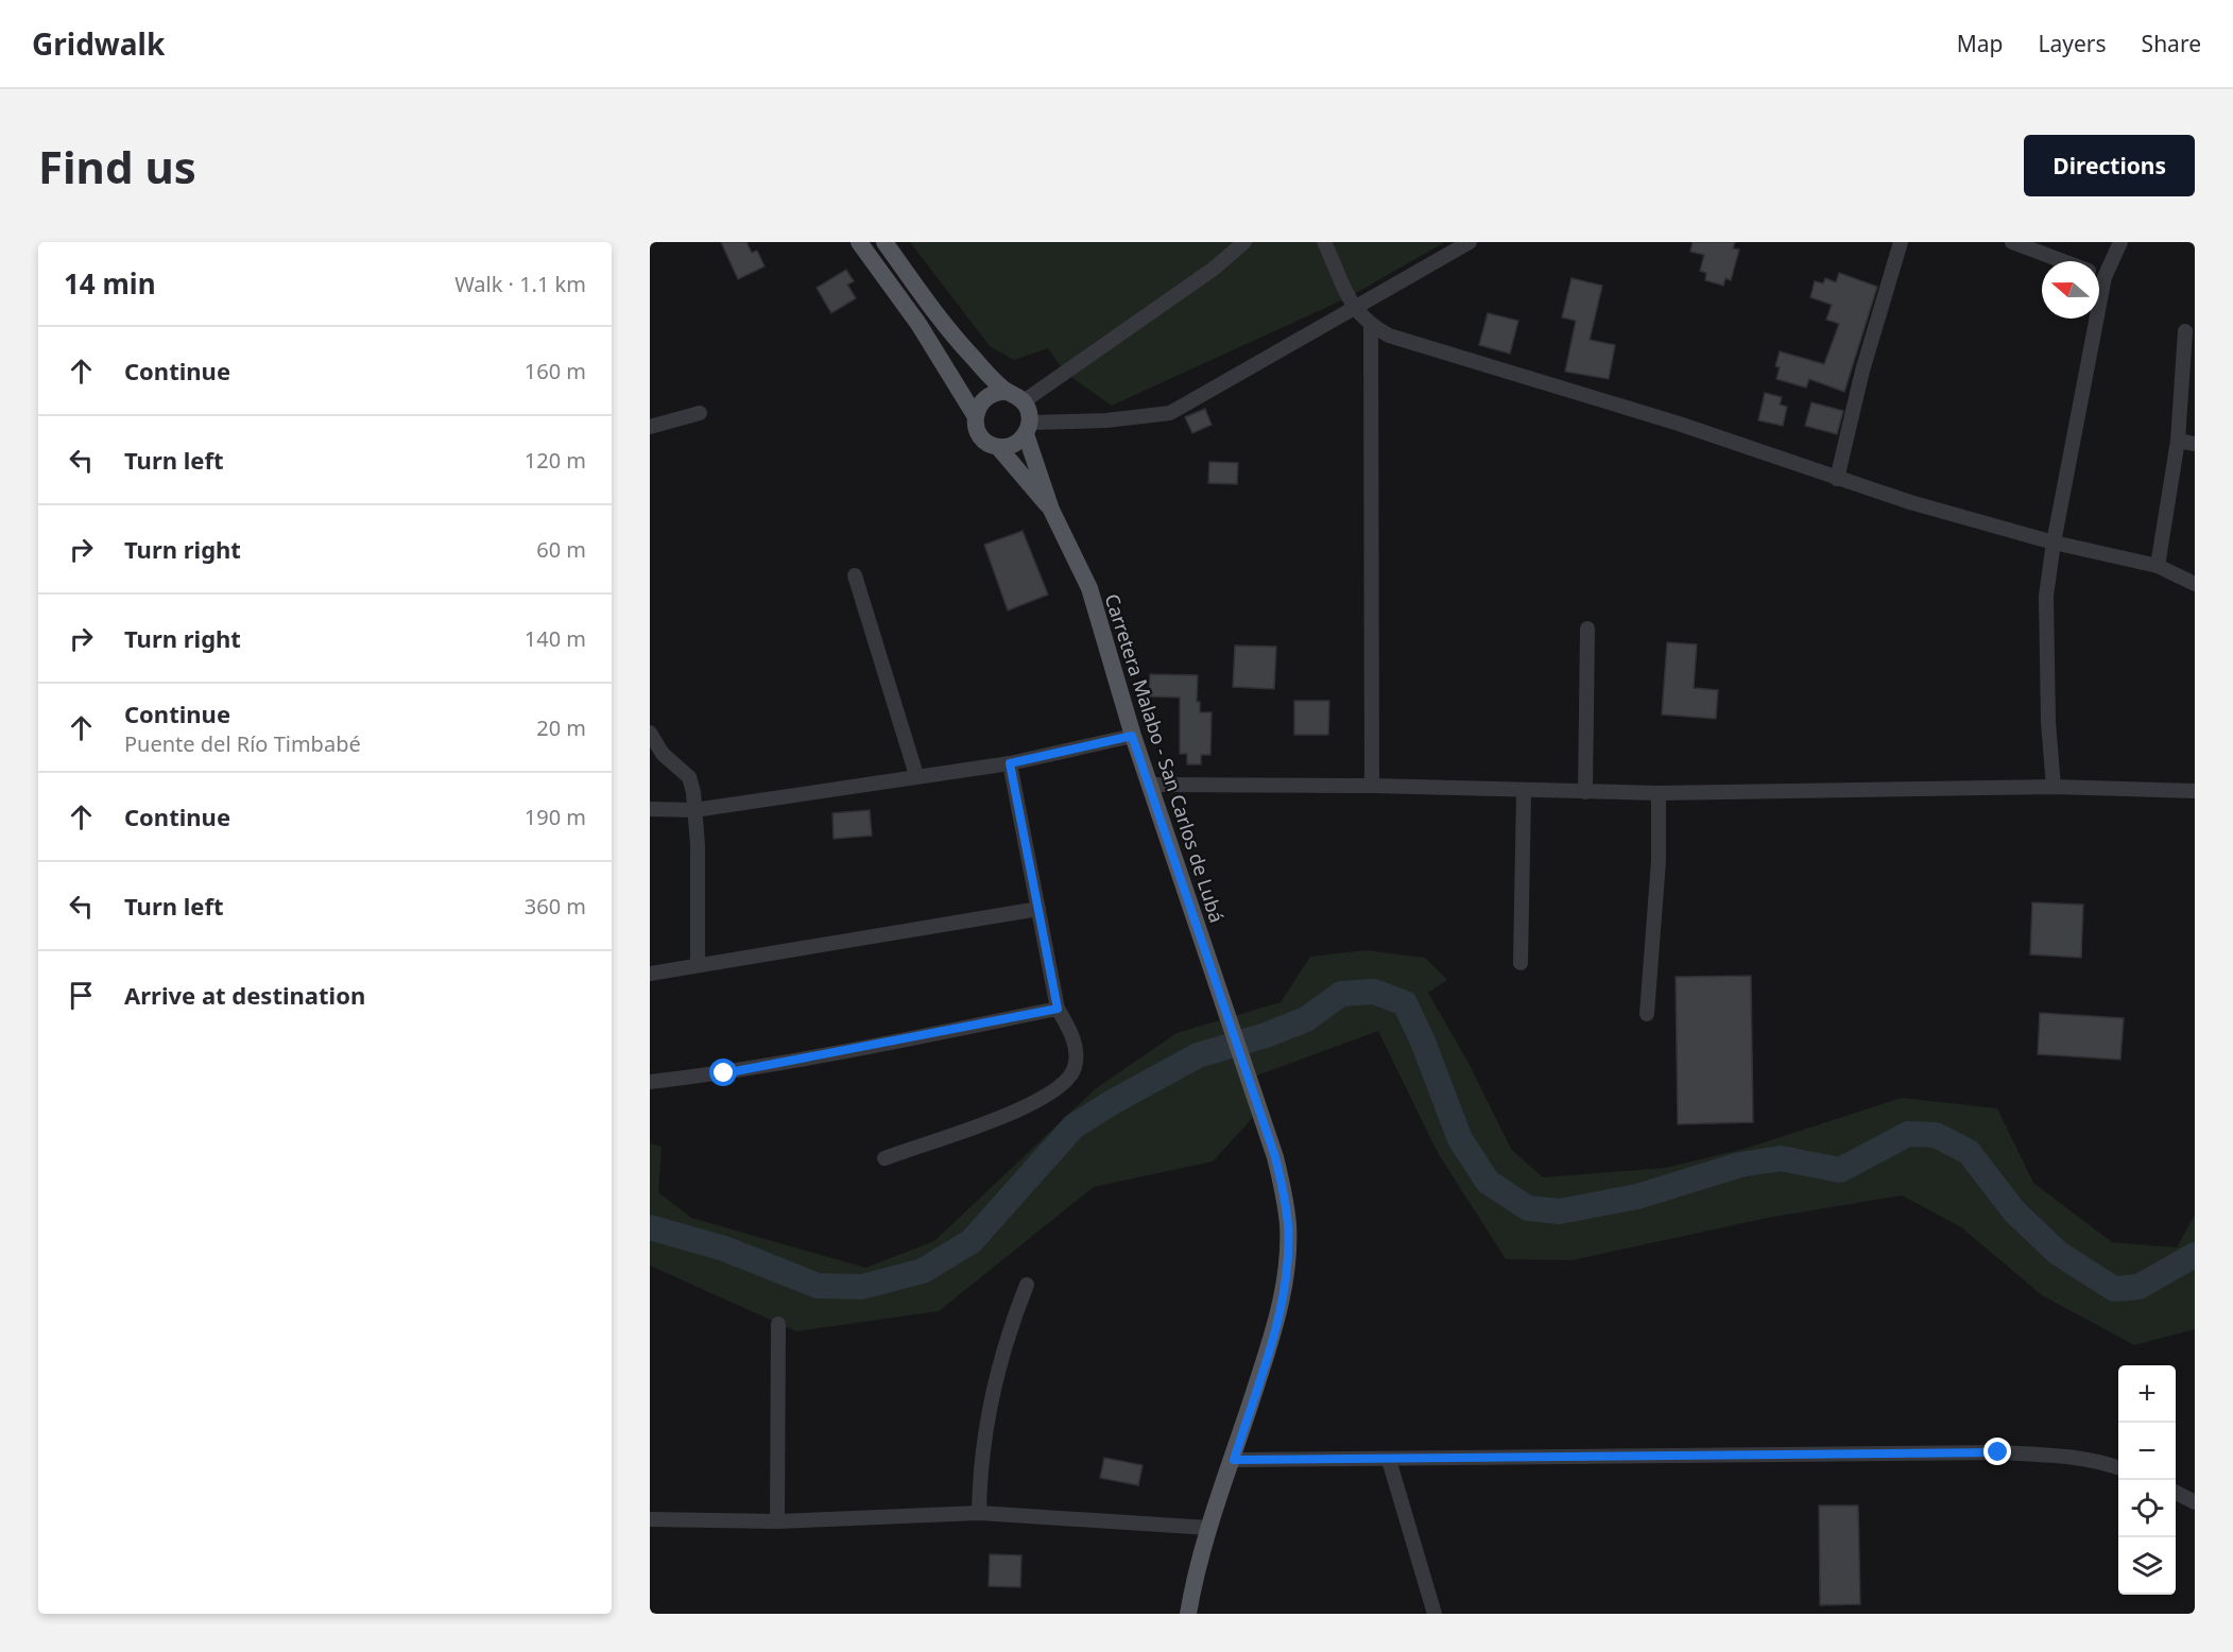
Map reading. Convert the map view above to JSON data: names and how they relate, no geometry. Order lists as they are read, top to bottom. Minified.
{"streets":{"main road":["Carretera Malabo - San Carlos de Lubá"]},"north":"left","page":{"header":"Gridwalk","nav":["Map","Layers","Share"],"buttons":"Directions","title":"Find us","heading":["14 min","Walk · 1.1 km"],"list":[["Continue","160 m"],["Turn left","120 m"],["Turn right","60 m"],["Turn right","140 m"],["Continue","Puente del Río Timbabé","20 m"],["Continue","190 m"],["Turn left","360 m"],"Arrive at destination"],"map_buttons":["+","−"]}}
